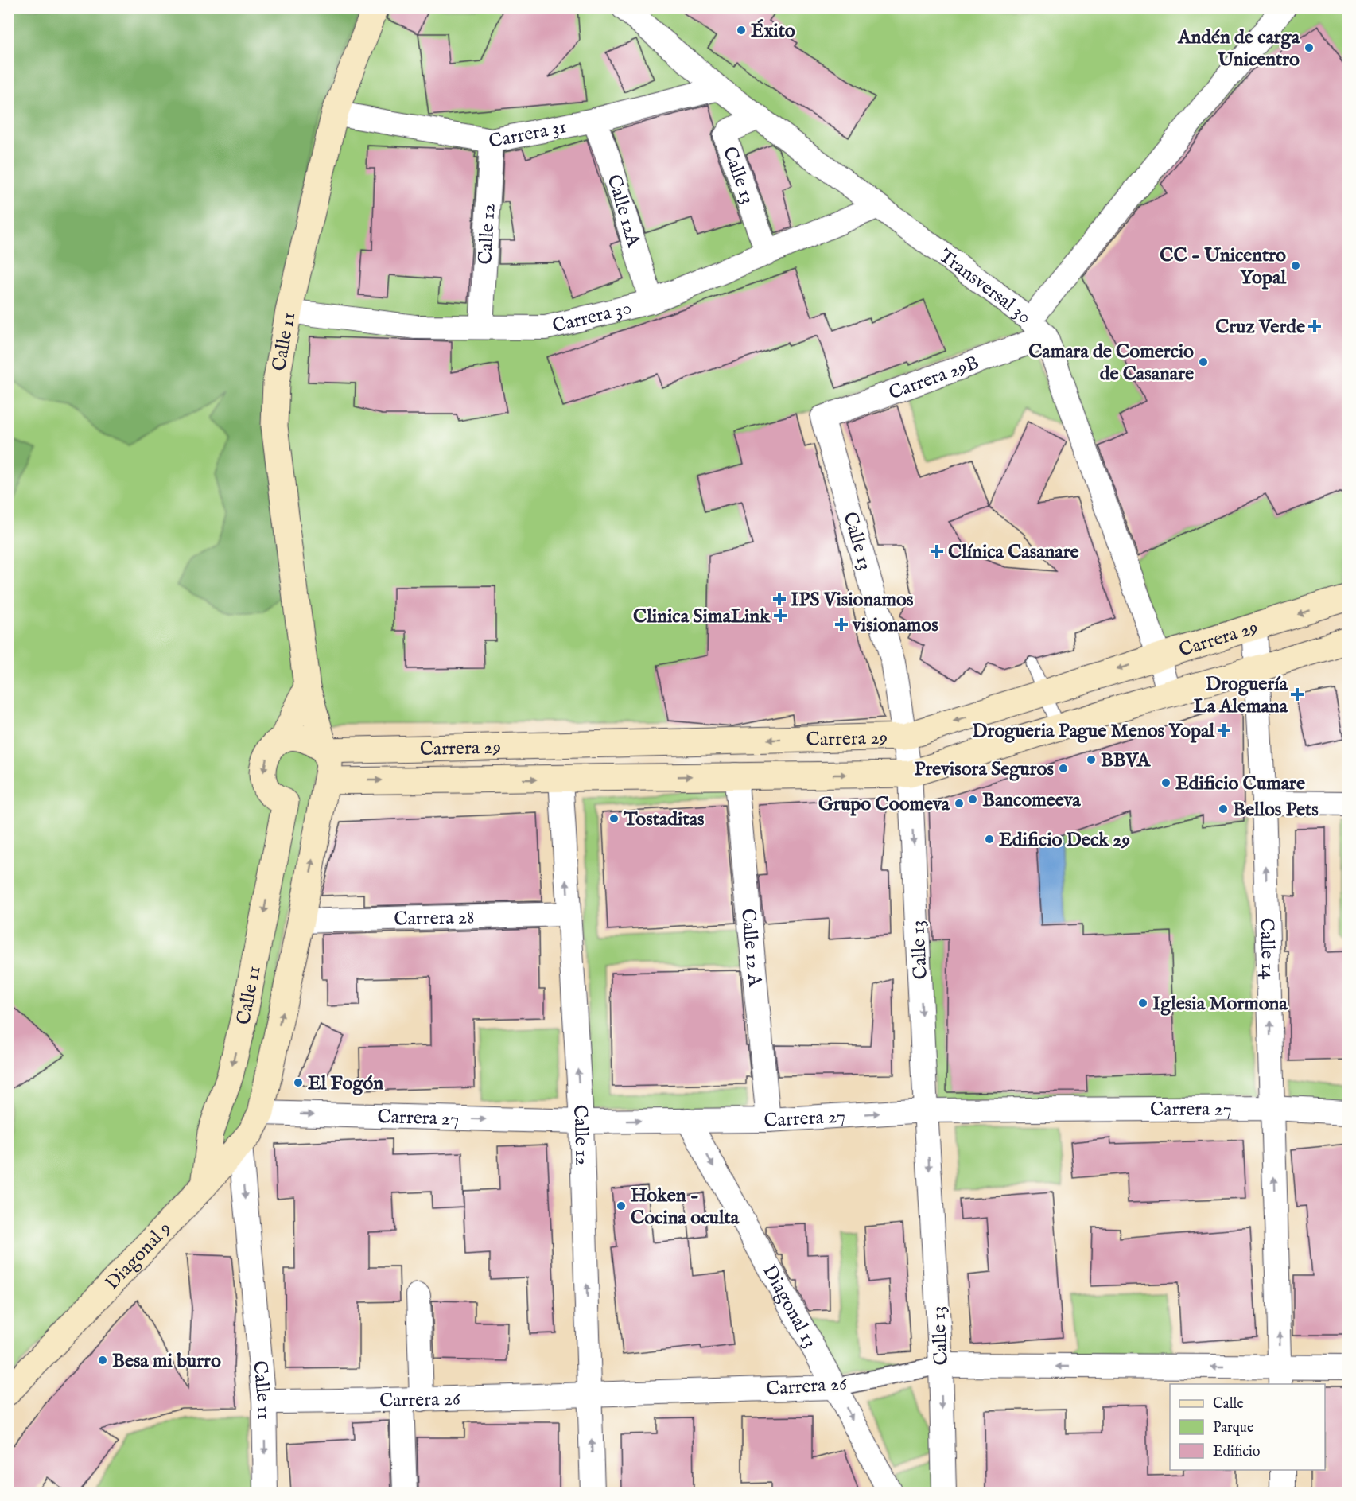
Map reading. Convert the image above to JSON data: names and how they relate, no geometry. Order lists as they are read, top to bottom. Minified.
{"streets":{"main road":["Calle 11","Carrera 29","Diagonal 9"],"street":["Carrera 31","Calle 13","Calle 12A","Calle 12","Transversal 30","Carrera 30","Carrera 29B","Carrera 28","Calle 12 A","Calle 14","Carrera 27","Diagonal 13","Carrera 26"]},"crossings":[["Carrera 31","Calle 12A"],["Carrera 31","Calle 12"],["Carrera 31","Transversal 30"],["Carrera 31","Calle 11"],["Calle 13","Transversal 30"],["Calle 13","Carrera 30"],["Calle 13","Carrera 29B"],["Calle 13","Carrera 29"],["Calle 13","Carrera 27"],["Calle 13","Carrera 26"],["Calle 12A","Carrera 30"],["Calle 12","Carrera 30"],["Calle 12","Carrera 29"],["Calle 12","Carrera 28"],["Calle 12","Carrera 27"],["Calle 12","Carrera 26"],["Transversal 30","Carrera 30"],["Transversal 30","Carrera 29B"],["Transversal 30","Carrera 29"],["Carrera 30","Calle 11"],["Calle 11","Carrera 29"],["Calle 11","Carrera 28"],["Calle 11","Carrera 27"],["Calle 11","Diagonal 9"],["Calle 11","Carrera 26"],["Carrera 29","Calle 12 A"],["Carrera 29","Calle 14"],["Calle 12 A","Carrera 27"],["Calle 14","Carrera 27"],["Calle 14","Carrera 26"],["Carrera 27","Diagonal 9"],["Carrera 27","Diagonal 13"],["Diagonal 13","Carrera 26"]],"one_way":["Calle 13","Calle 12","Calle 14","Carrera 27","Diagonal 13"],"places":{"other":["Éxito","Andén de carga Unicentro","CC - Unicentro Yopal","Camara de Comercio de Casanare","BBVA","Previsora Seguros","Edificio Cumare","Bancomeeva","Grupo Coomeva","Bellos Pets","Tostaditas","Edificio Deck 29","Iglesia Mormona","El Fogón","Hoken - Cocina oculta","Besa mi burro"],"health":["Cruz Verde","Clínica Casanare","IPS Visionamos","Clinica SimaLink","visionamos","Droguería La Alemana","Drogueria Pague Menos Yopal"]},"legend":["Calle","Parque","Edificio"]}
